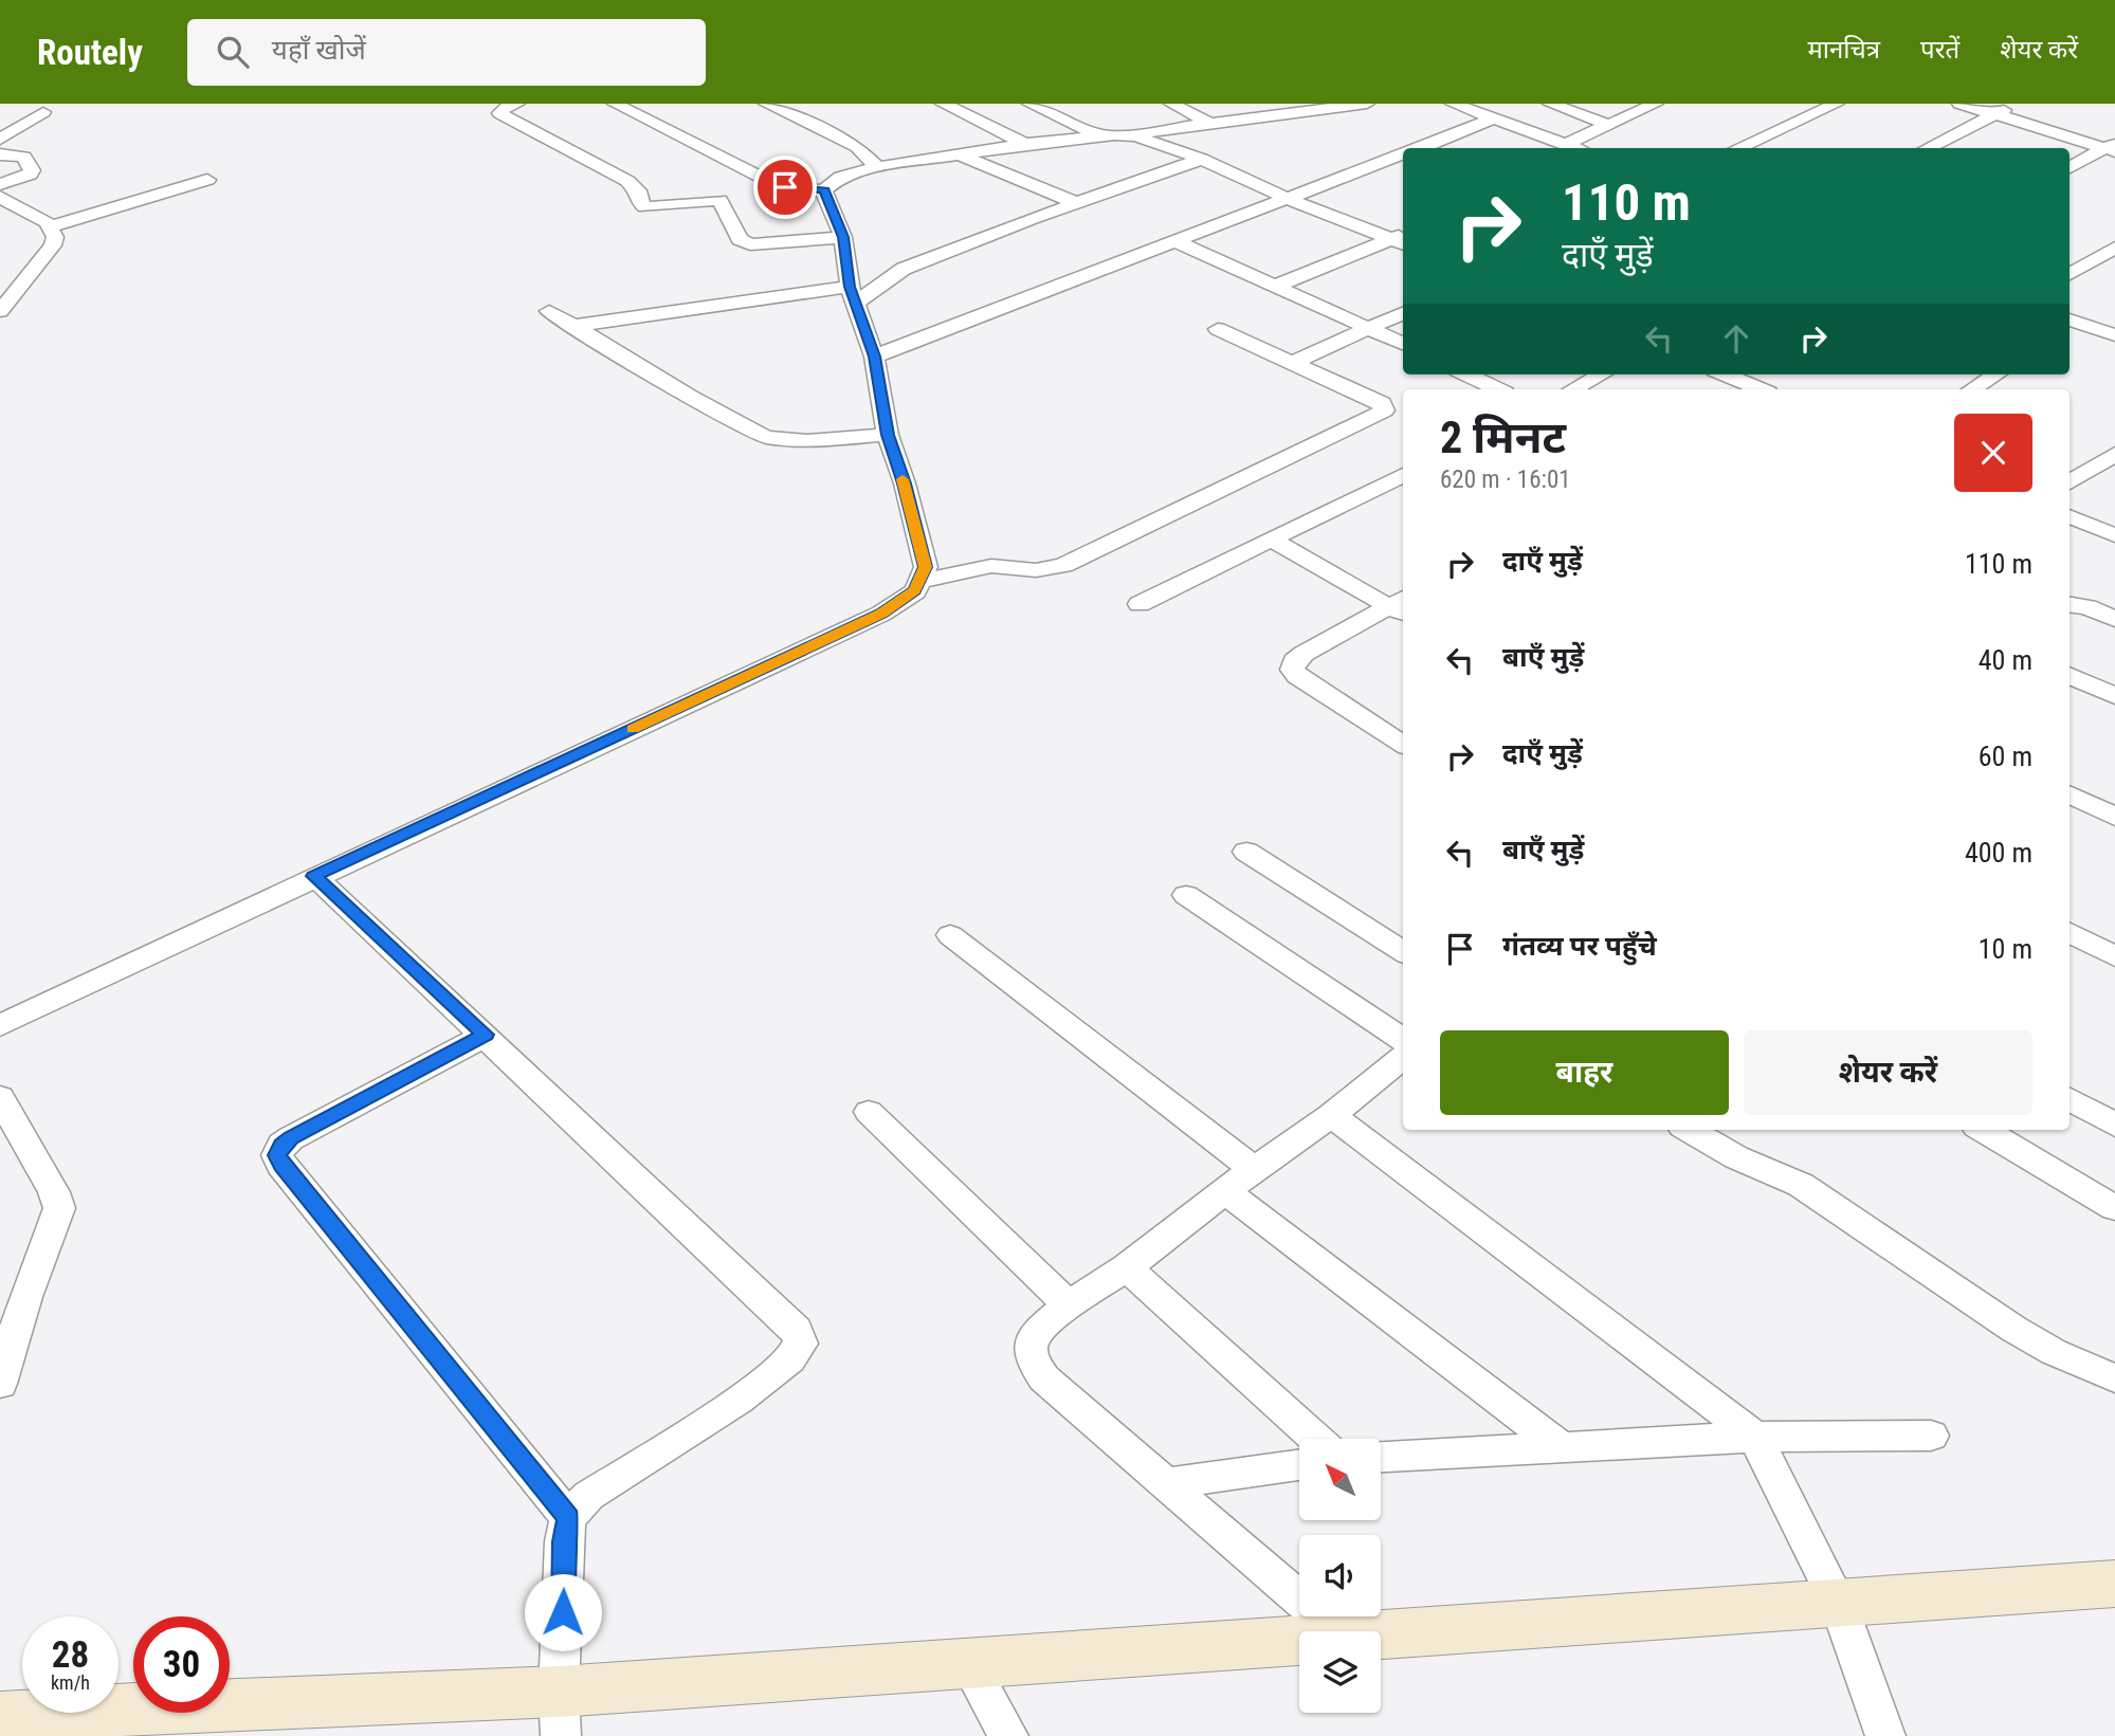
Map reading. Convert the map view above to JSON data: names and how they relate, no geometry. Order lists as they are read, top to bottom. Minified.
{"north":"top left","page":{"header":"Routely","search":"यहाँ खोजें","nav":["मानचित्र","परतें","शेयर करें"],"turn":["110 m","दाएँ मुड़ें"],"heading":["2 मिनट","620 m · 16:01"],"list":[{"name":"दाएँ मुड़ें","value":"110 m"},{"name":"बाएँ मुड़ें","value":"40 m"},{"name":"दाएँ मुड़ें","value":"60 m"},{"name":"बाएँ मुड़ें","value":"400 m"},{"name":"गंतव्य पर पहुँचे","value":"10 m"}],"buttons":["बाहर","शेयर करें"],"speed":"28 km/h","limit":"30"}}
